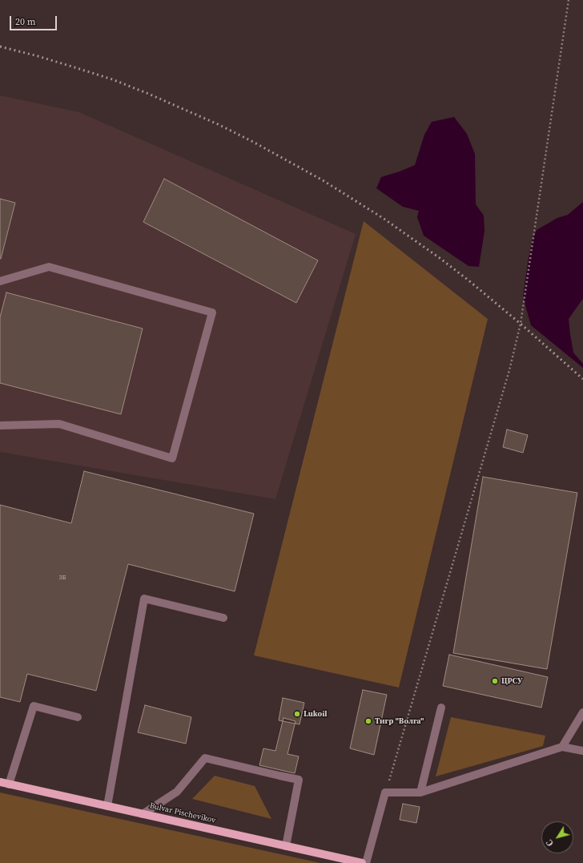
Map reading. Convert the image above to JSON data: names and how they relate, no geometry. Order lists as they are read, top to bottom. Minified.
{"streets":{"main road":["Bulvar Pischevikov"]},"places":["ЦРСУ","Lukoil","Тигр \"Волга\""],"house_numbers":["3Б"],"scale_bar":"20 m","north":"bottom left"}
